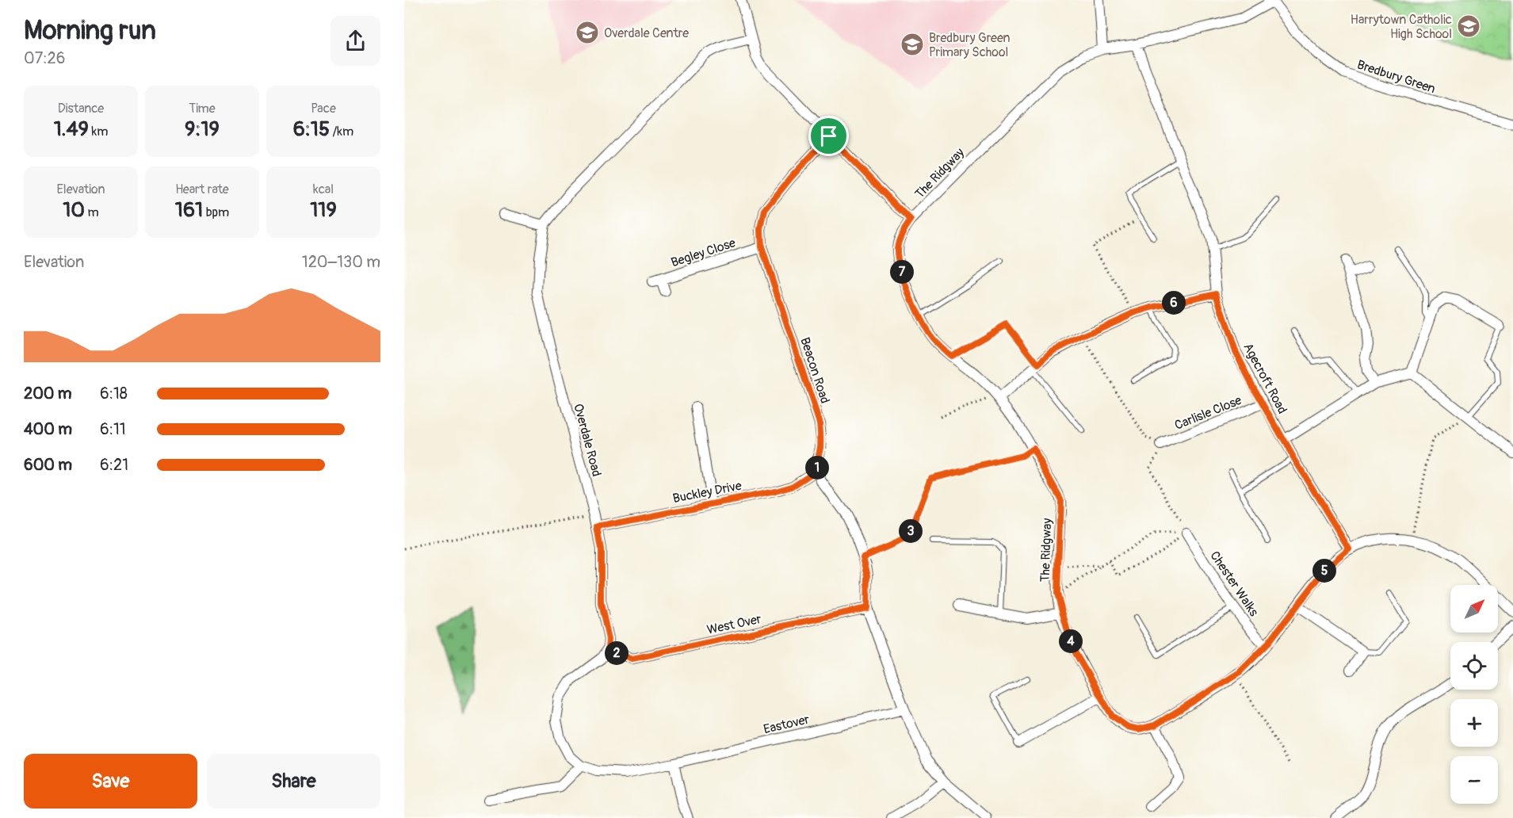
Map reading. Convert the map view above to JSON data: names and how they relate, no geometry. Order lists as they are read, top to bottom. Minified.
{"streets":{"street":["Bredbury Green","The Ridgway","Begley Close","Beacon Road","Agecroft Road","Carlisle Close","Overdale Road","Buckley Drive","Chester Walks","West Over","Eastover"]},"crossings":[["Bredbury Green","The Ridgway"],["The Ridgway","Agecroft Road"],["The Ridgway","Chester Walks"],["Begley Close","Beacon Road"],["Beacon Road","Buckley Drive"],["Agecroft Road","Carlisle Close"],["Overdale Road","Buckley Drive"],["Overdale Road","West Over"]],"places":{"school or university":["Harrytown Catholic High School","Overdale Centre","Bredbury Green Primary School"]},"north":"top right","page":{"heading":["Morning run","07:26"],"stats":[["Distance","1.49 km"],["Time","9:19"],["Pace","6:15 /km"],["Elevation","10 m"],["Heart rate","161 bpm"],["kcal","119"]],"chart":["Elevation","120–130 m"],"pins":["7","6","1","3","5","4","2"],"list":[{"name":"200 m","note":"6:18"},{"name":"400 m","note":"6:11"},{"name":"600 m","note":"6:21"}],"map_buttons":["+","−"],"buttons":["Save","Share"]}}
